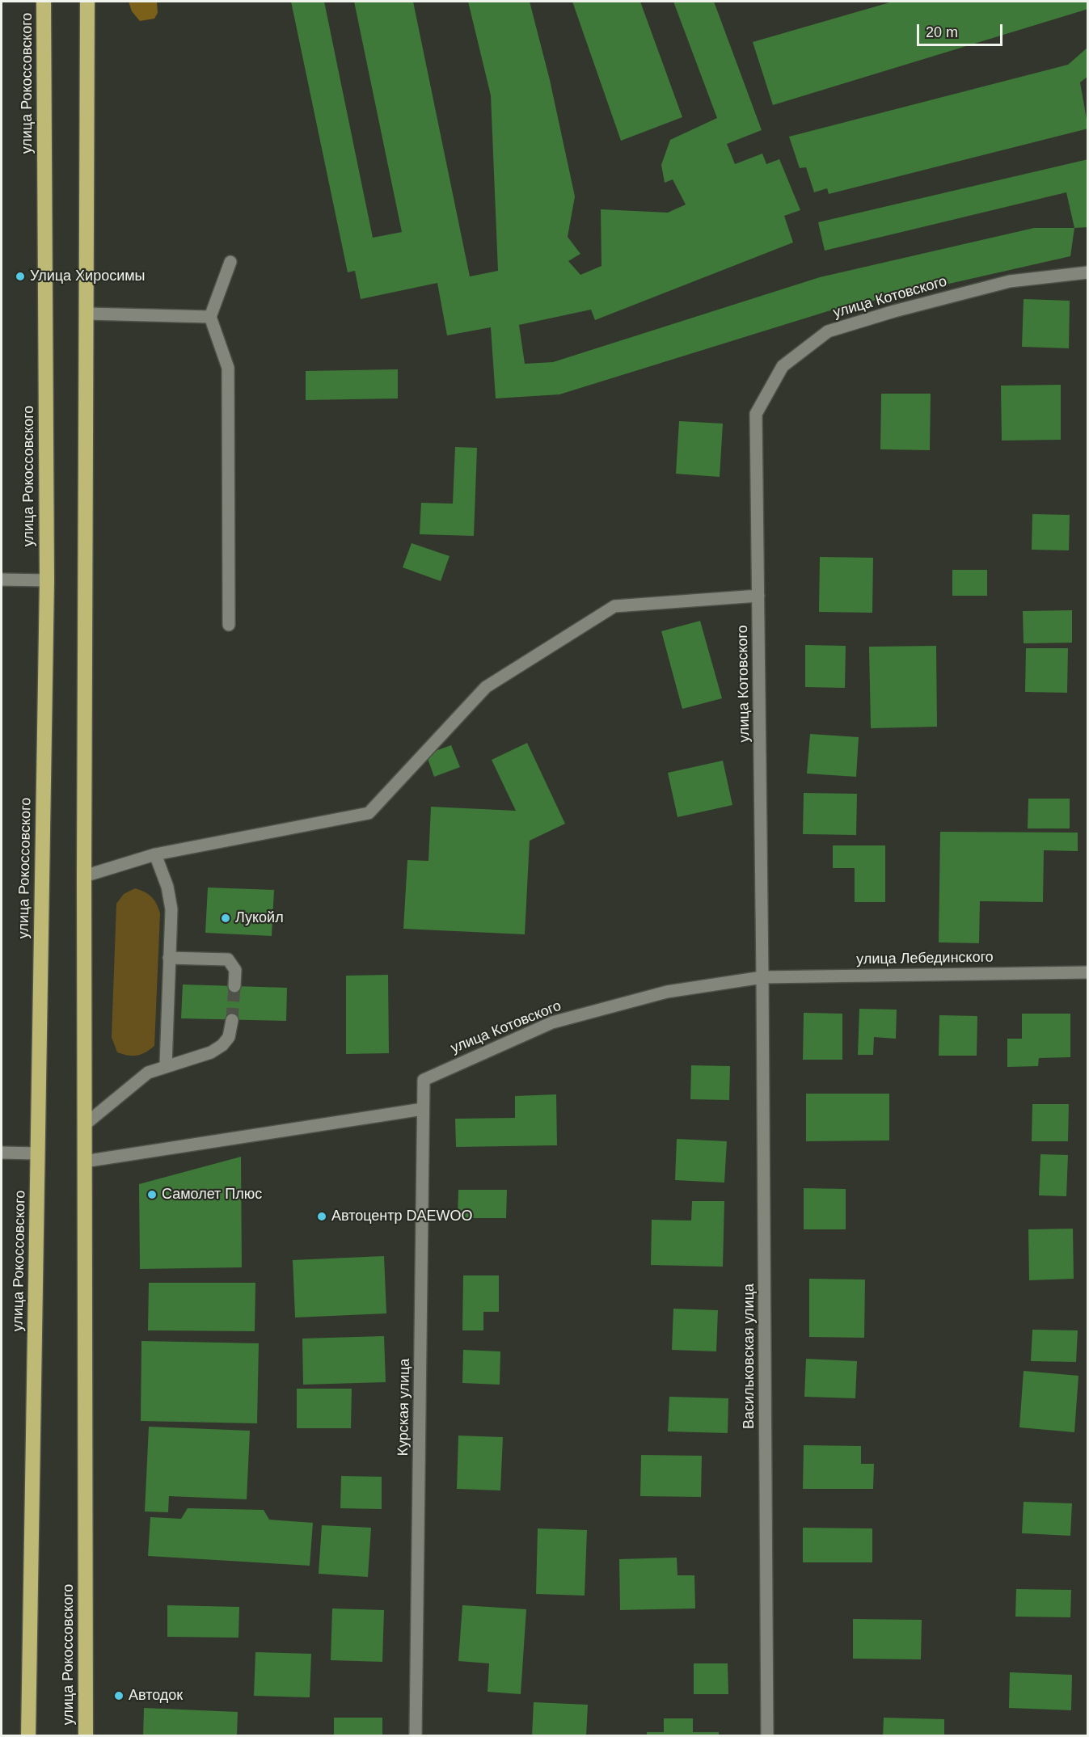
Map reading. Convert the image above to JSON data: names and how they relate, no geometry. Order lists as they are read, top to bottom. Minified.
{"streets":{"highway":["улица Рокоссовского"],"street":["улица Котовского","улица Лебединского","Васильковская улица","Курская улица"]},"crossings":[["улица Котовского","улица Лебединского"],["улица Котовского","Васильковская улица"],["улица Котовского","Курская улица"],["улица Лебединского","Васильковская улица"]],"places":["Улица Хиросимы","Лукойл","Самолет Плюс","Автоцентр DAEWOO","Автодок"],"scale_bar":"20 m"}
